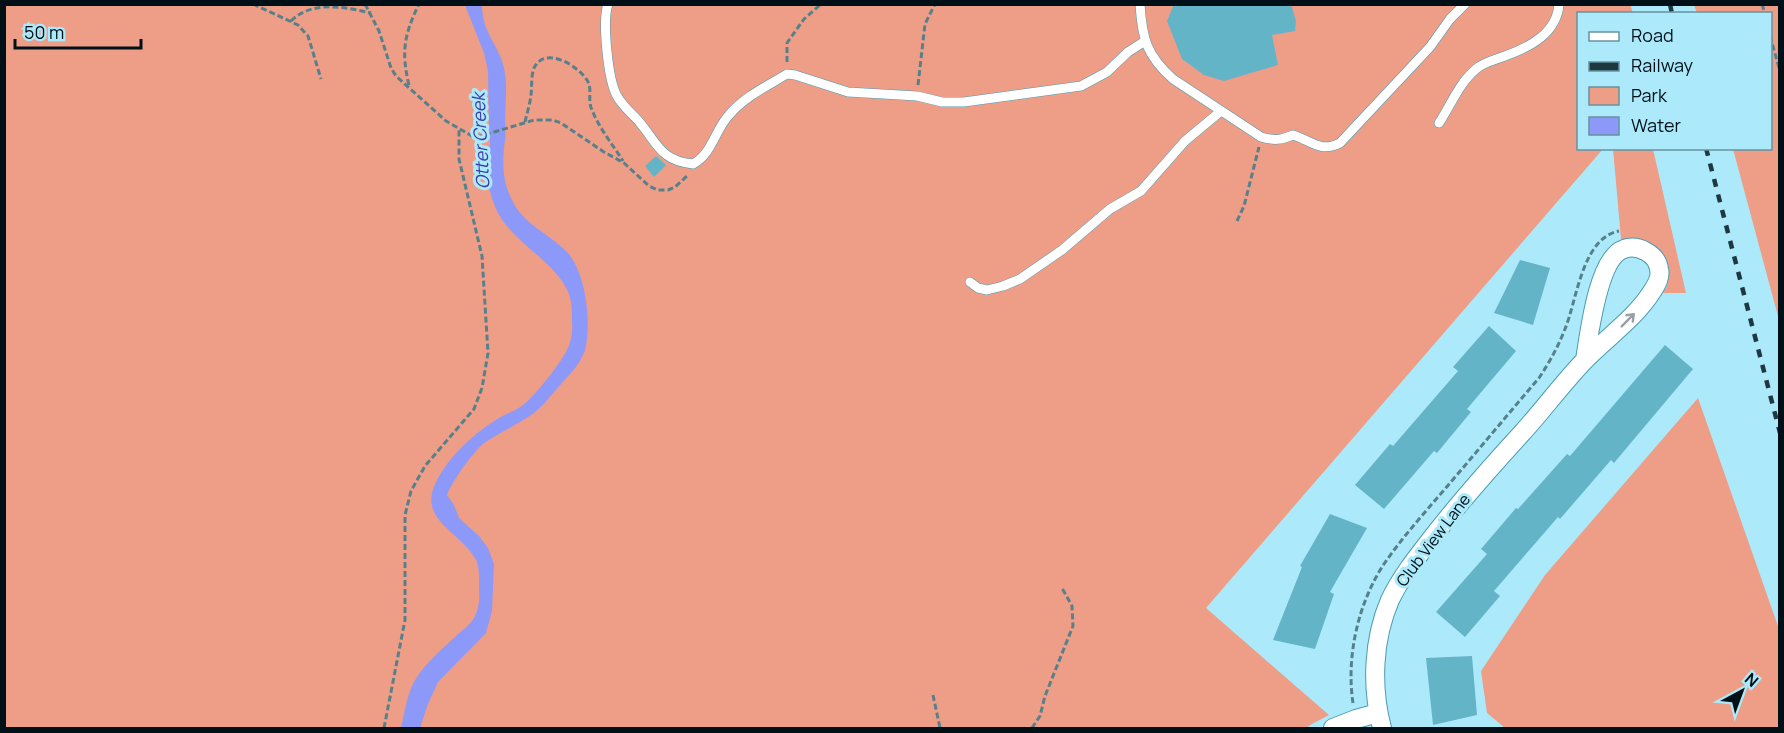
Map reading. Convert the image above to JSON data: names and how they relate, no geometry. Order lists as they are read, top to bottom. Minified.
{"streets":{"street":["Club View Lane"]},"water":["Otter Creek"],"legend":["Road","Railway","Park","Water"],"scale_bar":"50 m","north":"top right"}
